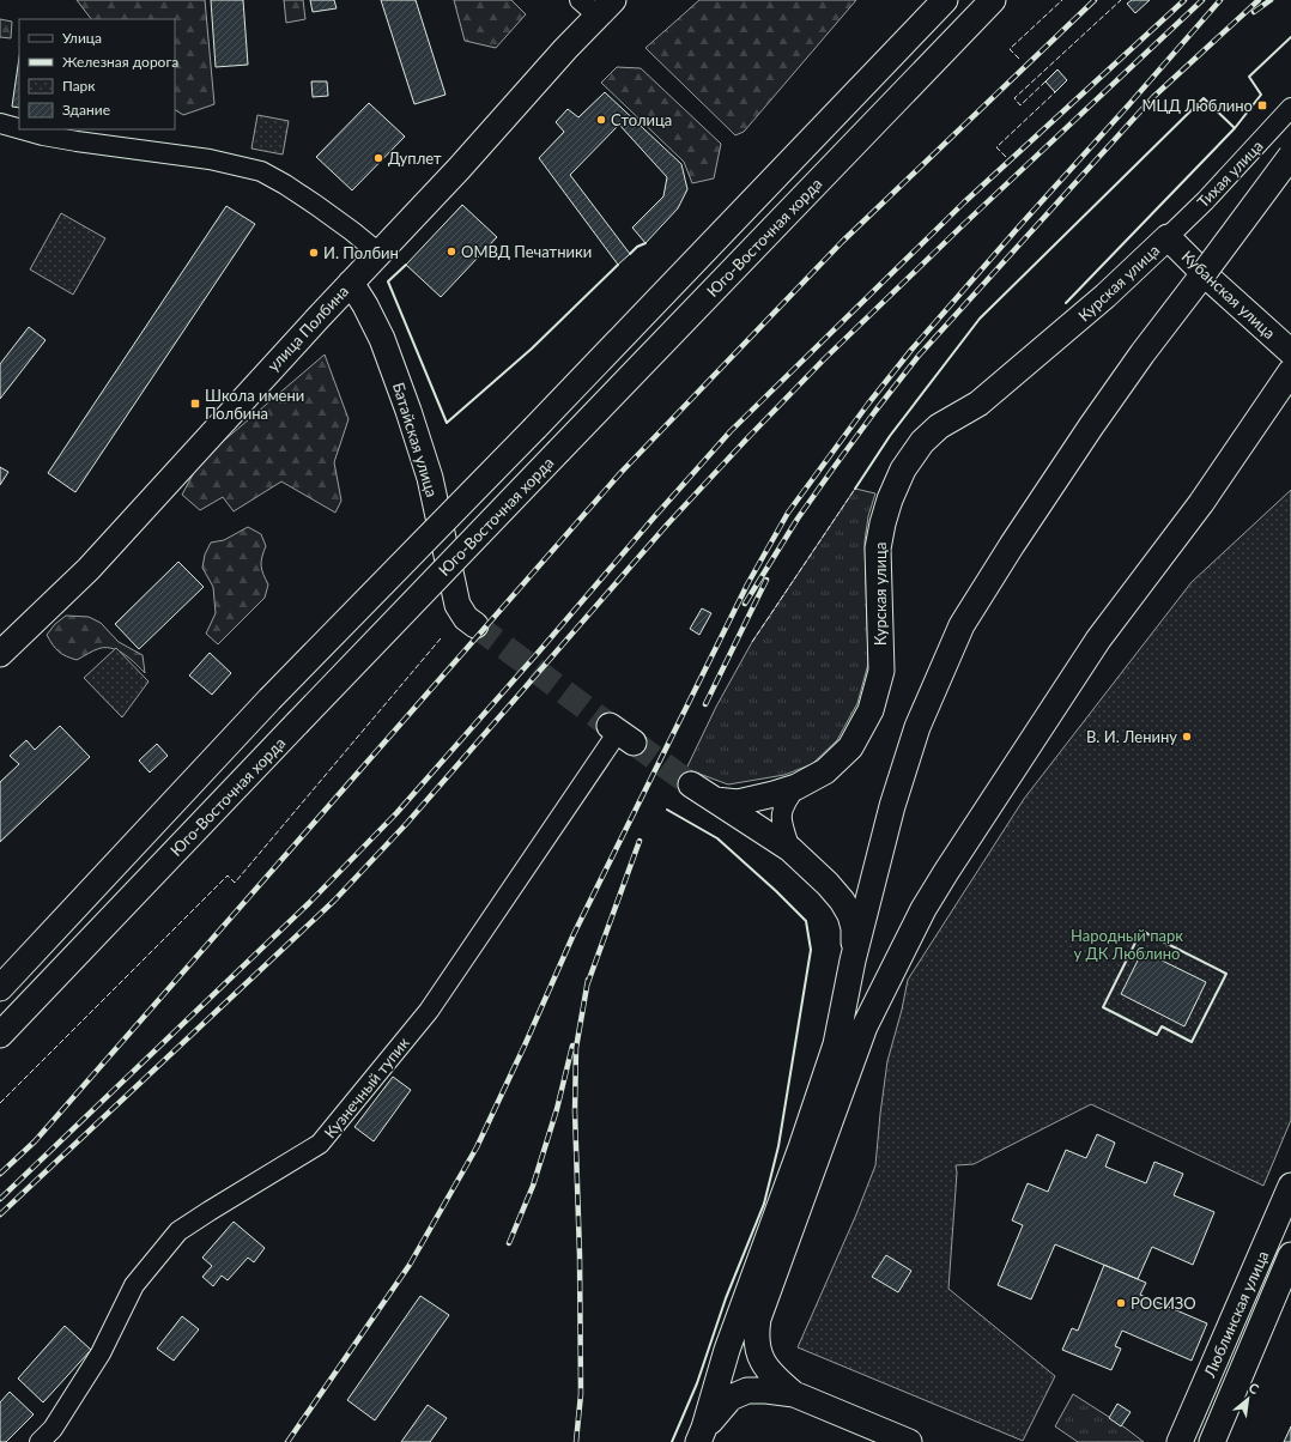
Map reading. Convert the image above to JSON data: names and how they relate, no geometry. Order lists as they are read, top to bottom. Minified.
{"streets":{"main road":["Юго-Восточная хорда","Курская улица","Кубанская улица","улица Полбина","Батайская улица","Люблинская улица"],"street":["Тихая улица","Кузнечный тупик"]},"crossings":[["Тихая улица","Курская улица"],["Тихая улица","Кубанская улица"],["Курская улица","Кубанская улица"],["улица Полбина","Батайская улица"]],"parks":["Народный парк у ДК Люблино"],"places":{"transit":["МЦД Люблино","Школа имени Полбина"],"other":["Столица","Дуплет","ОМВД Печатники","И. Полбин","В. И. Ленину","РОСИЗО"]},"legend":["Улица","Железная дорога","Парк","Здание"],"north":"top right"}
